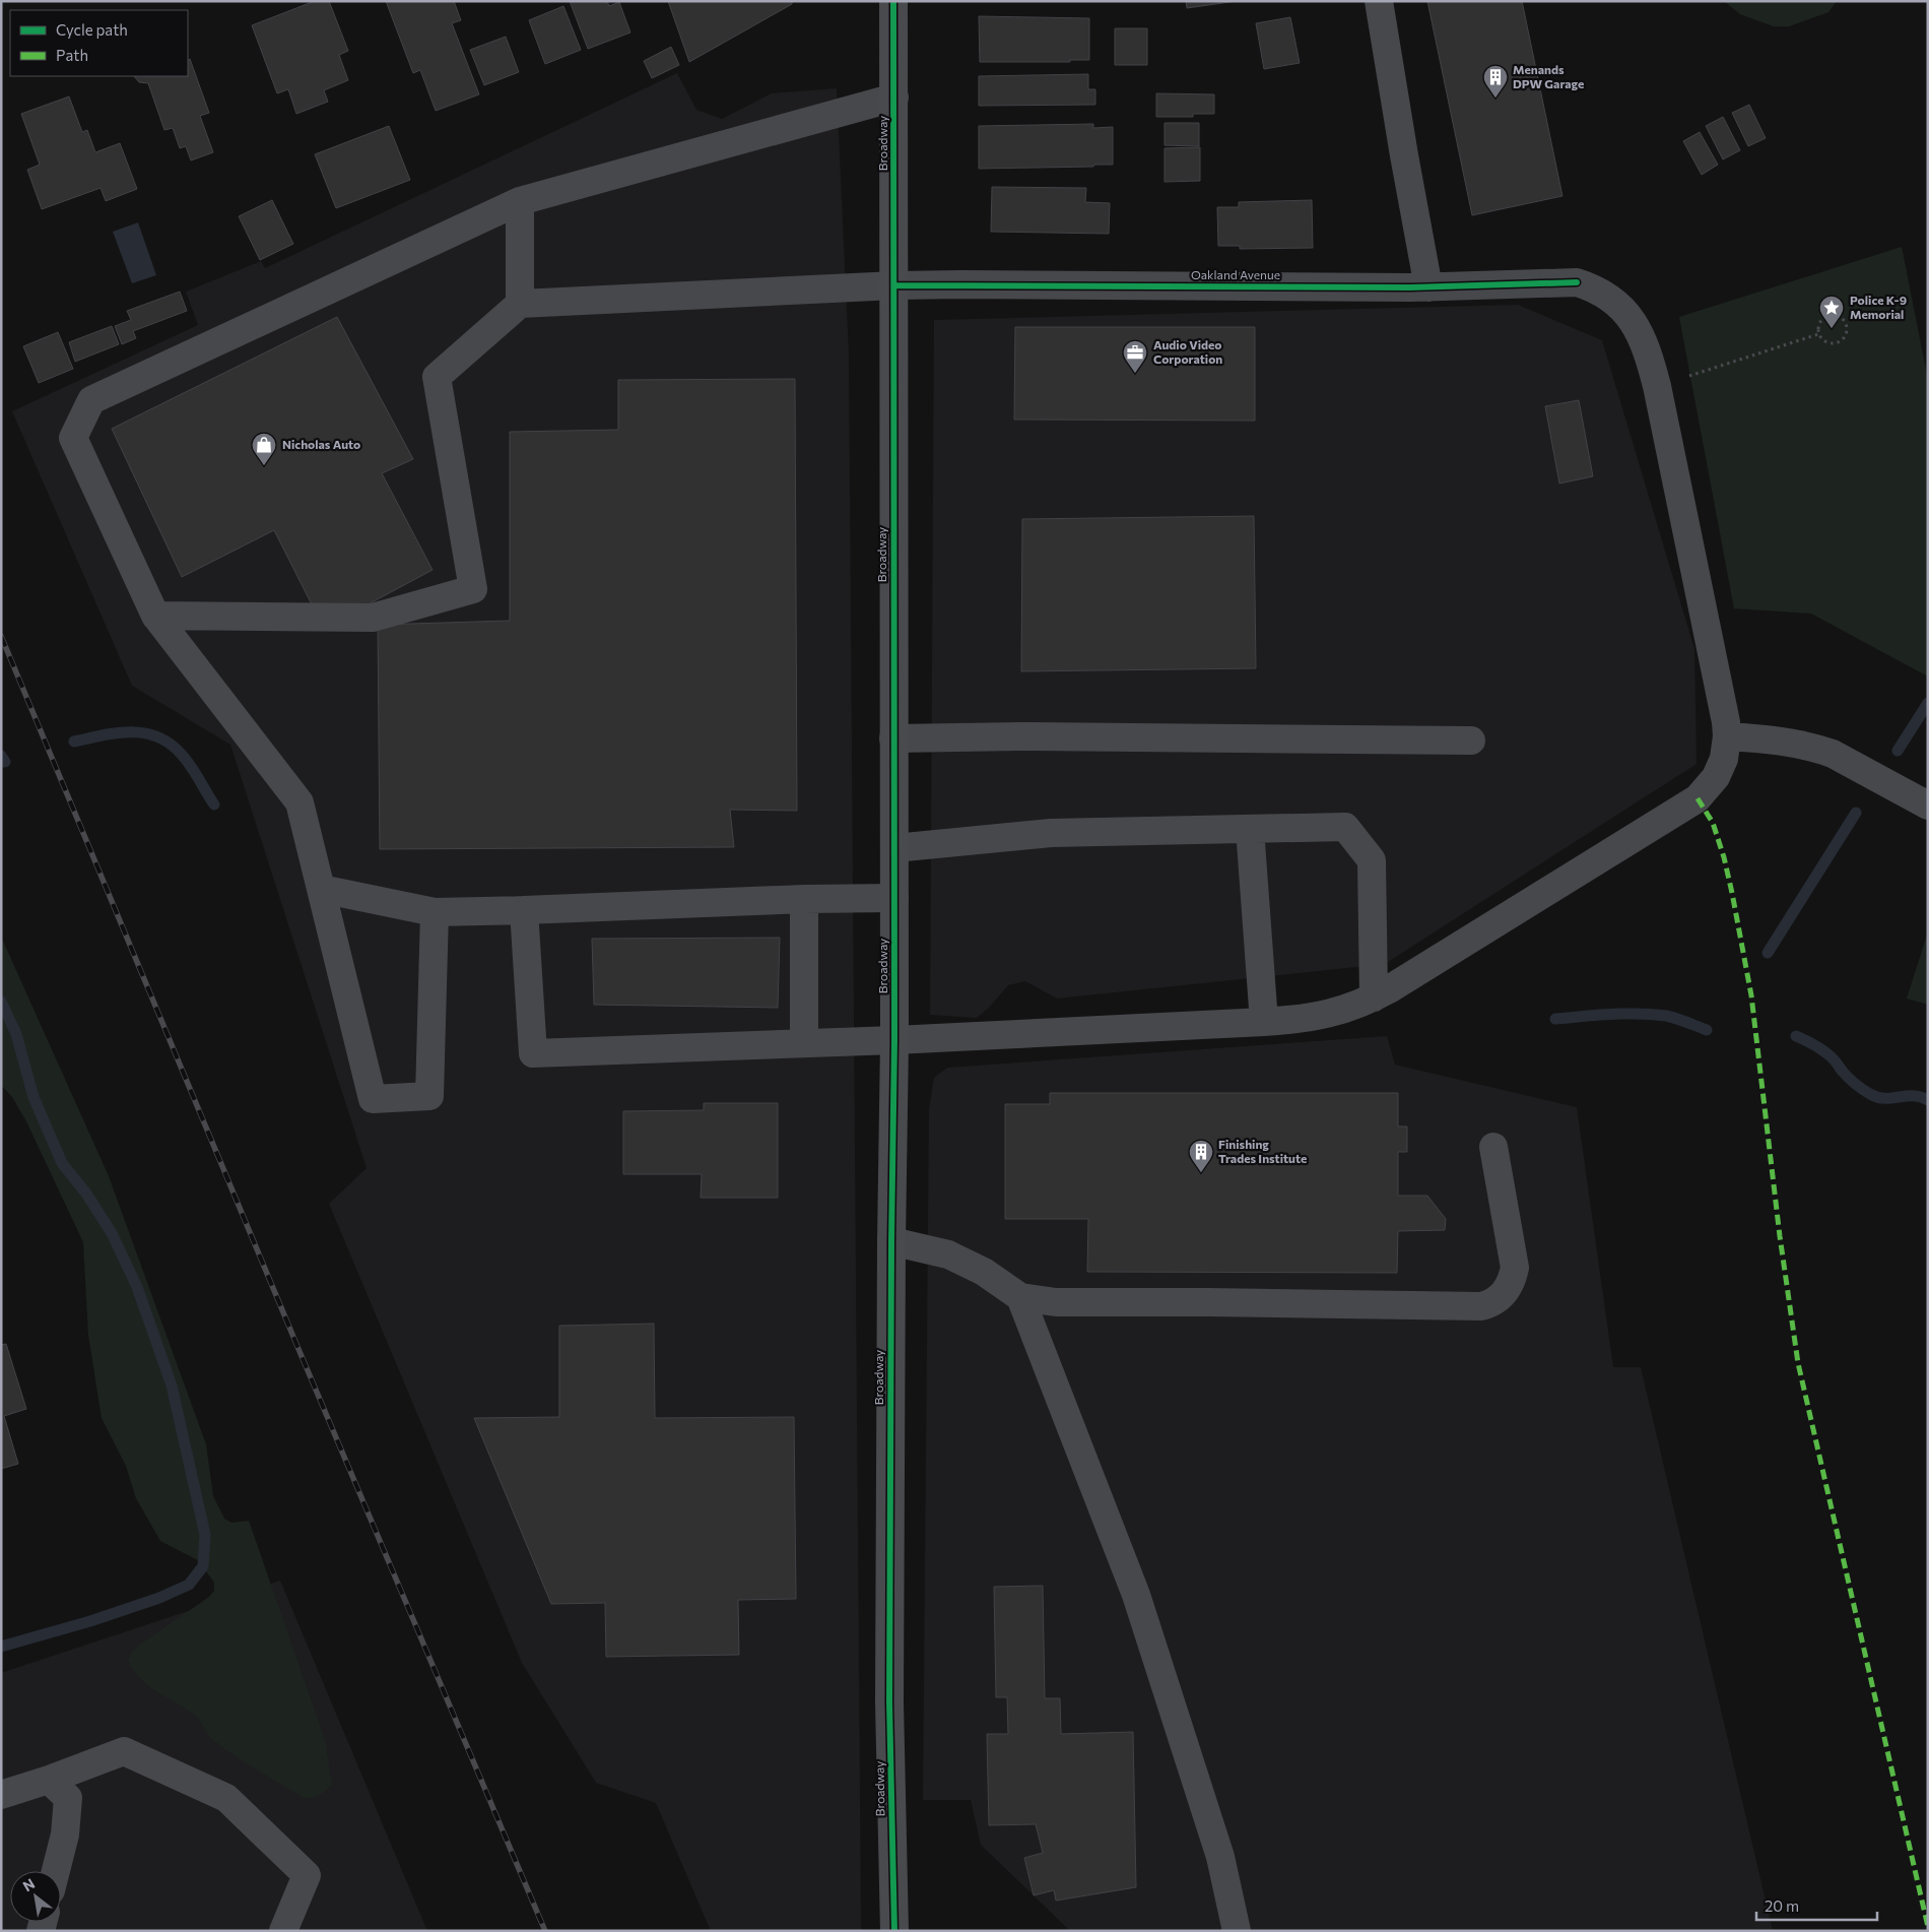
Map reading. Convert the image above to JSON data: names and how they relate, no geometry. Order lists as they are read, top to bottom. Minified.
{"streets":{"main road":["Broadway"],"street":["Oakland Avenue"]},"crossings":[["Broadway","Oakland Avenue"]],"places":{"building":["Menands DPW Garage","Finishing Trades Institute"],"place":["Police K-9 Memorial"],"office":["Audio Video Corporation"],"shop":["Nicholas Auto"]},"legend":["Cycle path","Path"],"scale_bar":"20 m","north":"top left"}
